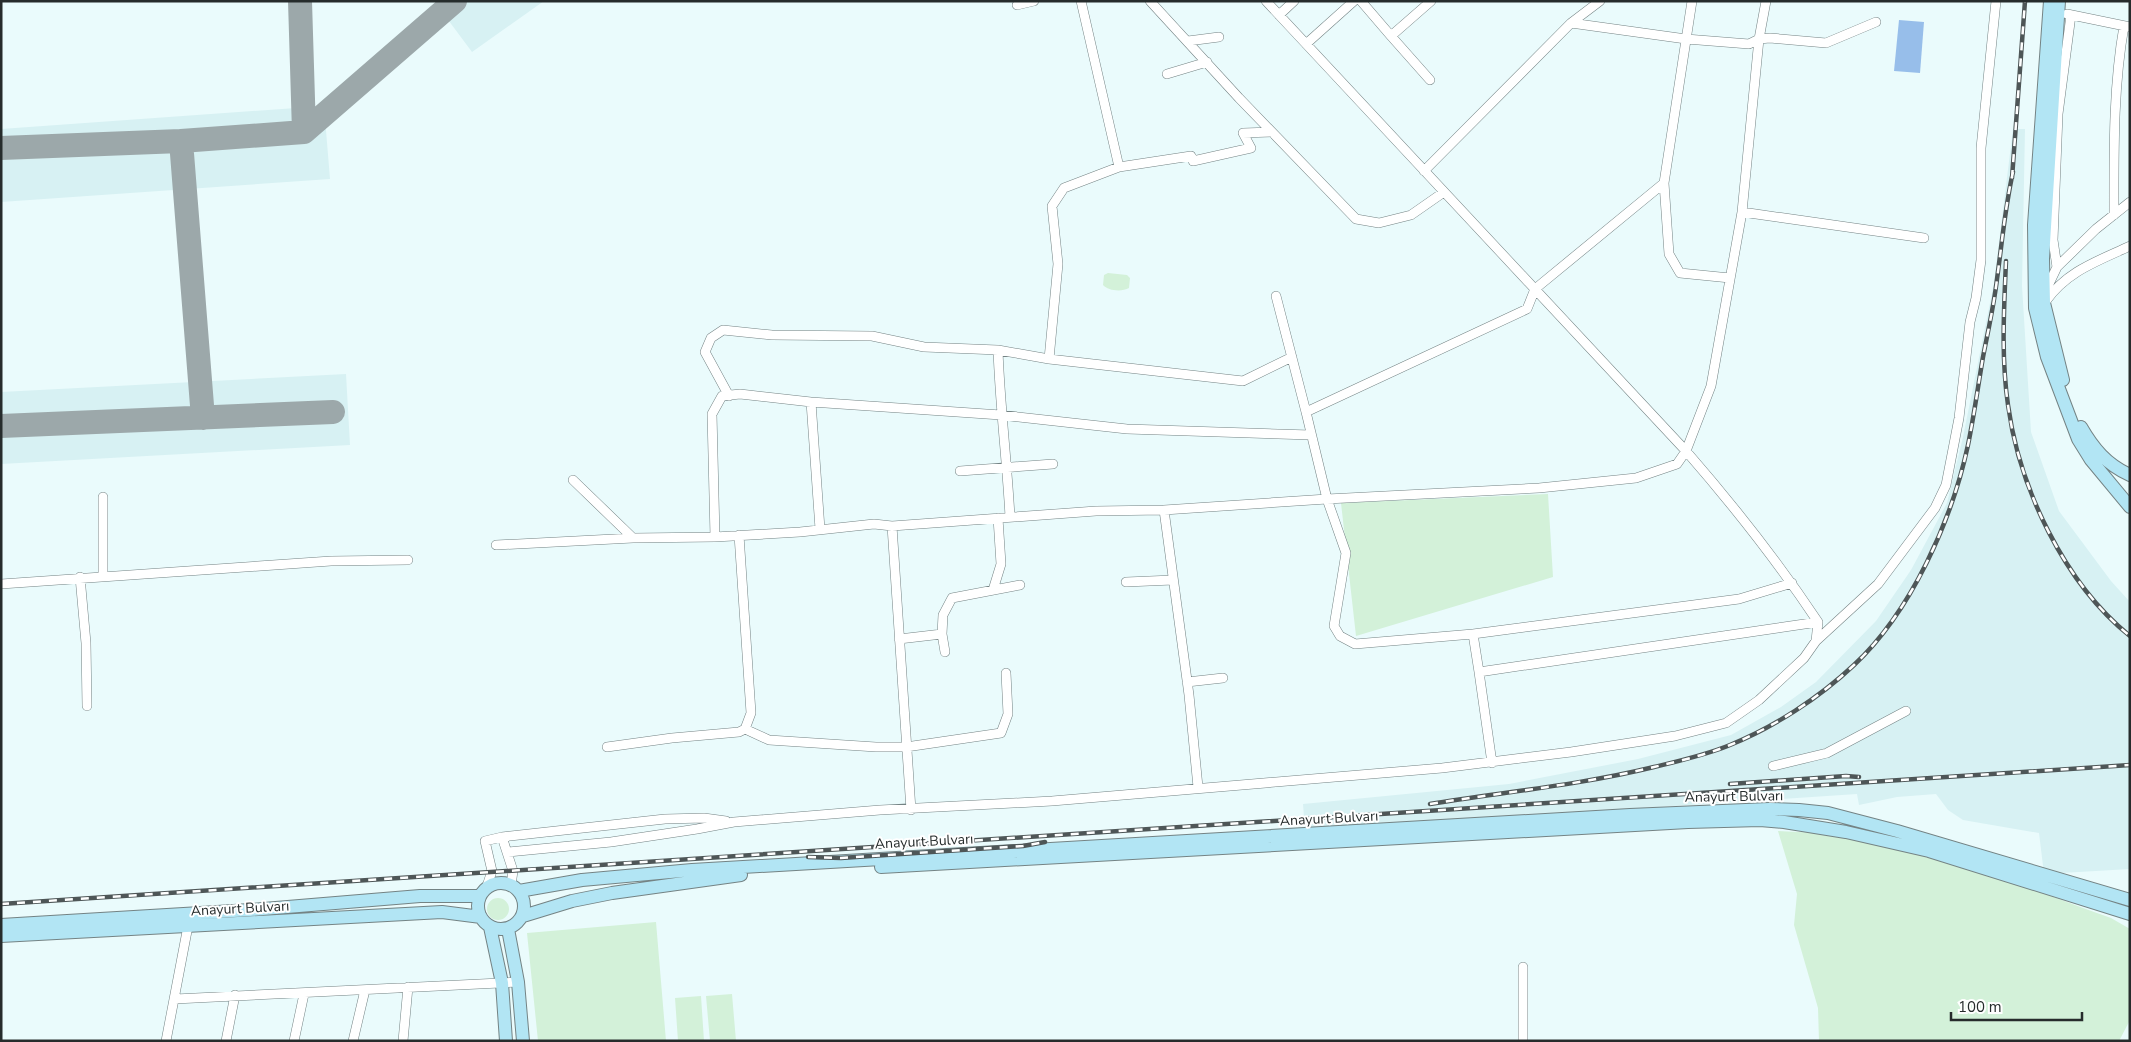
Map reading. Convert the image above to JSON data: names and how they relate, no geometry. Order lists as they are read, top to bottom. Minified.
{"streets":{"main road":["Anayurt Bulvarı"]},"scale_bar":"100 m"}
